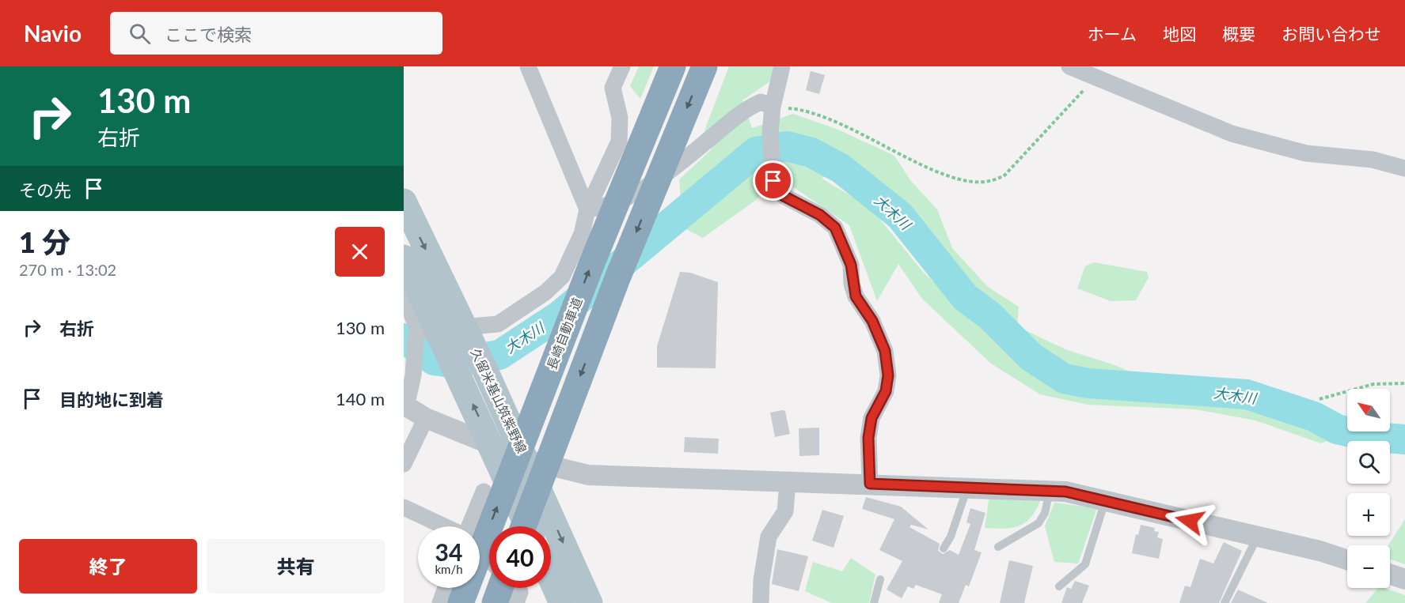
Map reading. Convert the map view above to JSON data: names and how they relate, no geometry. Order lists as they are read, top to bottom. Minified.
{"streets":{"highway":["長崎自動車道"],"main road":["久留米基山筑紫野線"]},"water":["大木川"],"north":"top left","page":{"header":"Navio","search":"ここで検索","nav":["ホーム","地図","概要","お問い合わせ"],"turn":["130 m","右折"],"then":"その先","heading":["1 分","270 m · 13:02"],"list":[{"name":"右折","value":"130 m"},{"name":"目的地に到着","value":"140 m"}],"map_buttons":["+","−"],"speed":"34 km/h","limit":"40","buttons":["終了","共有"]}}
